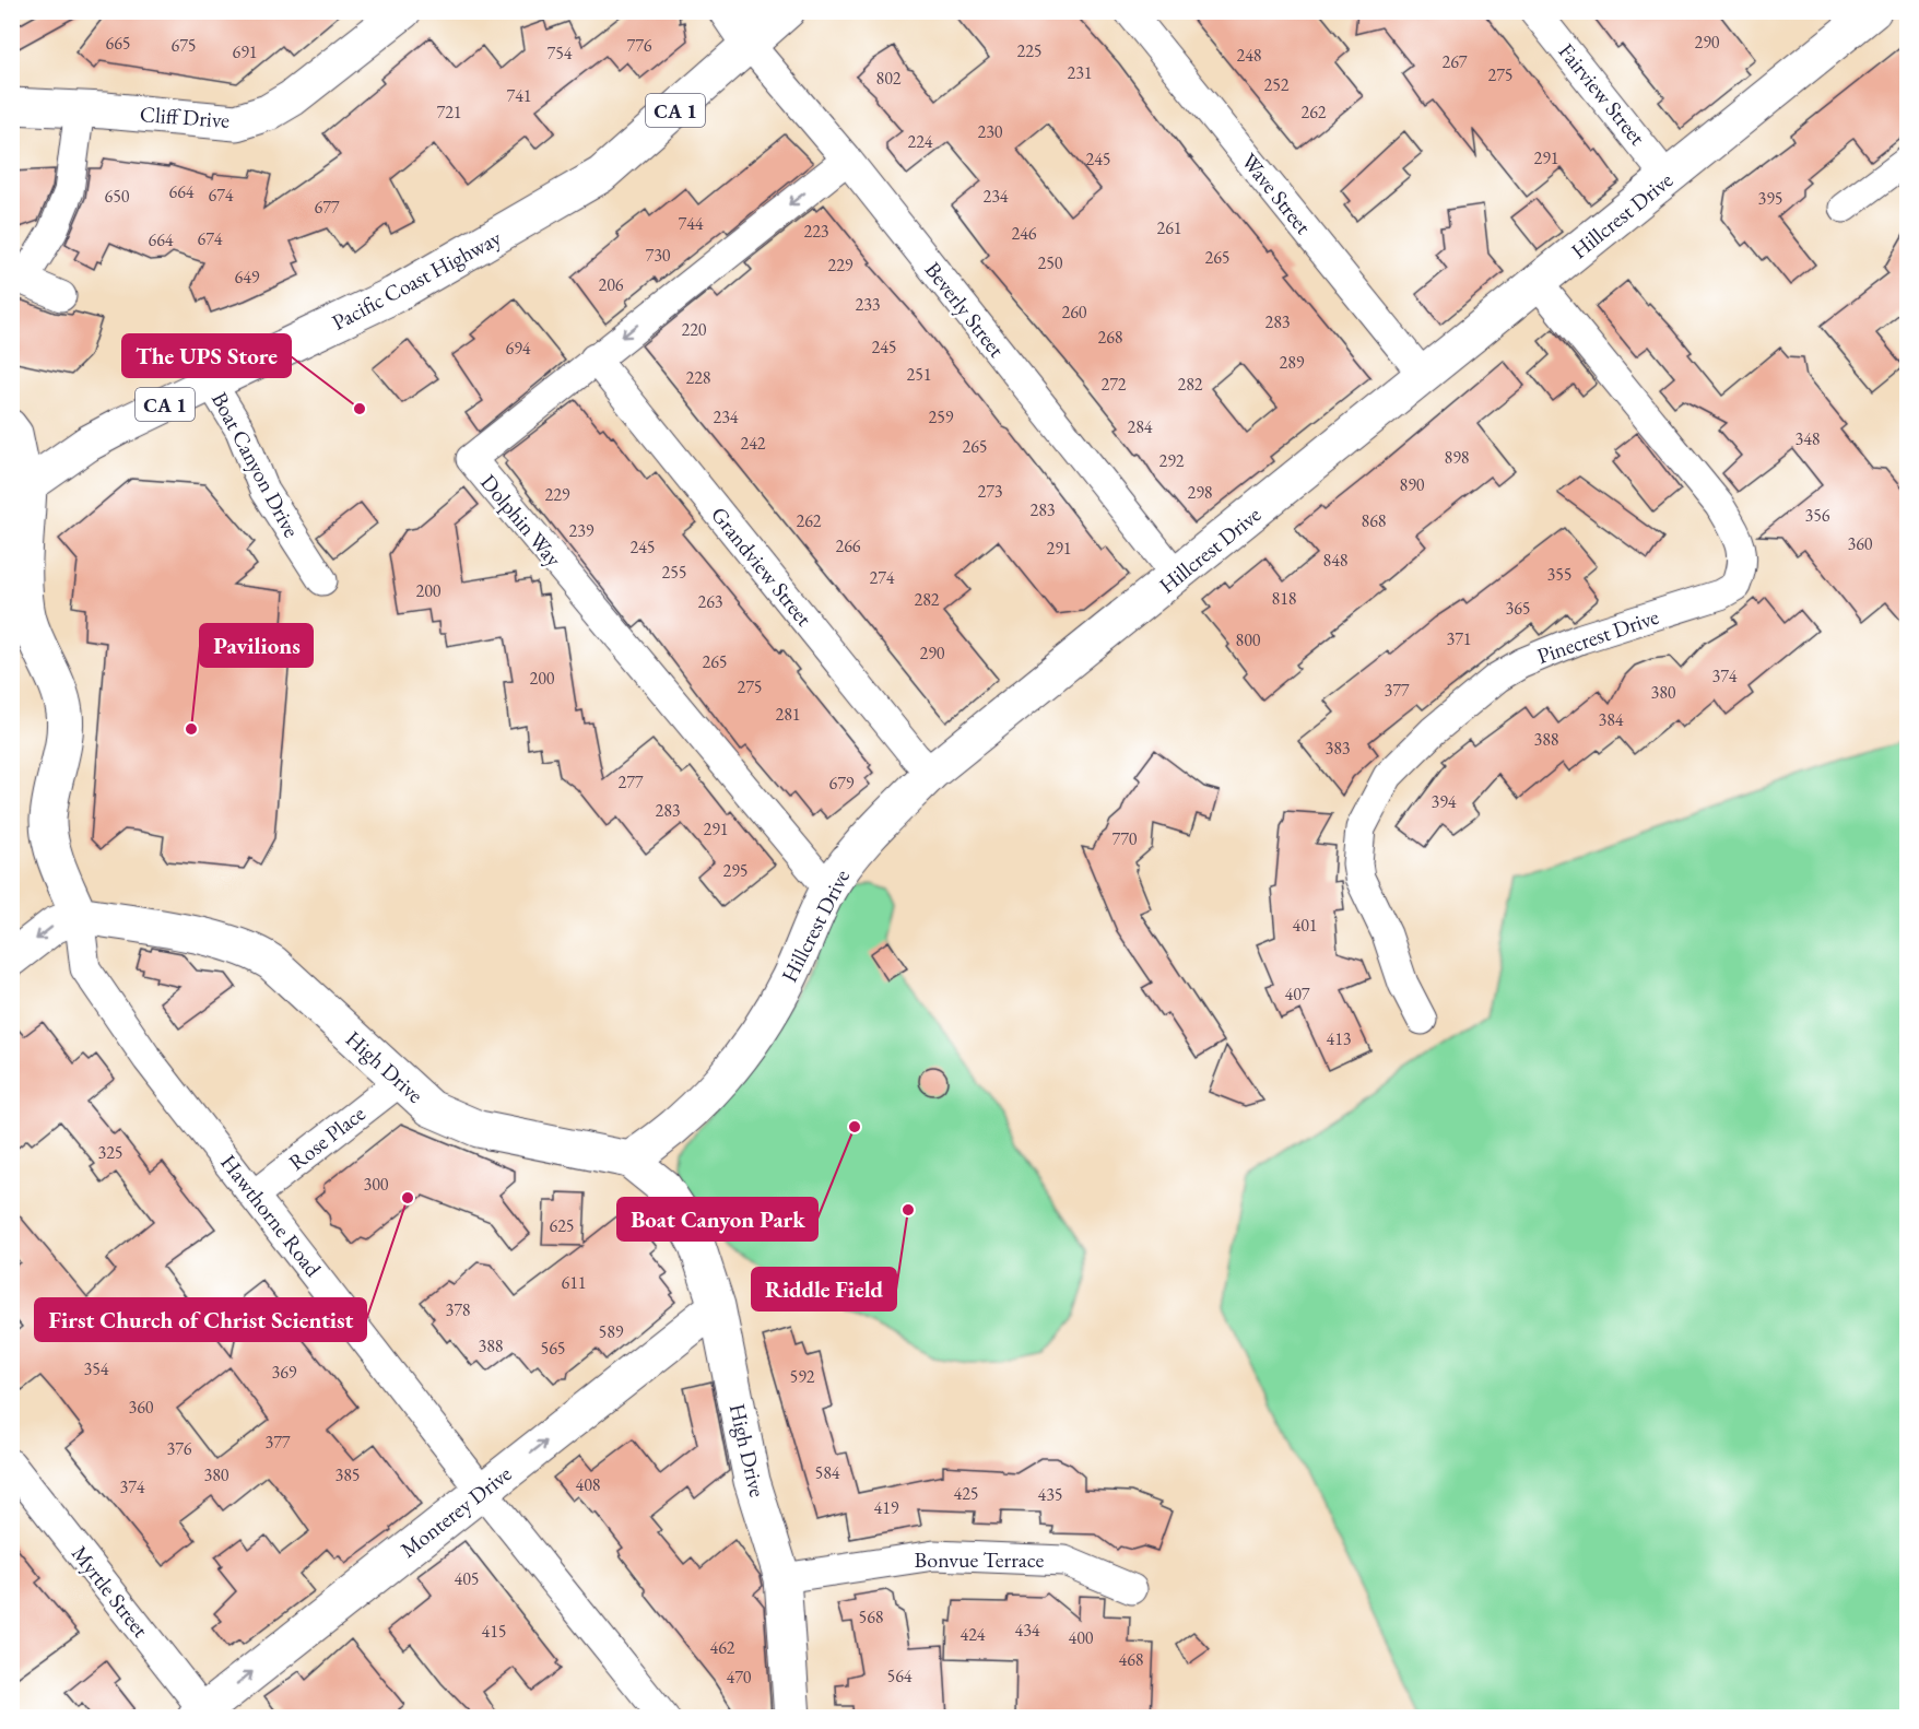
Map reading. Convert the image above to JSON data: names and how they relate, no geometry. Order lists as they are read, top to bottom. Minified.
{"streets":{"main road":["CA 1","Cliff Drive","Hillcrest Drive","Pacific Coast Highway","High Drive","Monterey Drive"],"street":["Fairview Street","Wave Street","Beverly Street","Boat Canyon Drive","Dolphin Way","Grandview Street","Pinecrest Drive","Rose Place","Hawthorne Road","Bonvue Terrace","Myrtle Street"]},"crossings":[["Fairview Street","Hillcrest Drive"],["Wave Street","Hillcrest Drive"],["Hillcrest Drive","Beverly Street"],["Hillcrest Drive","Dolphin Way"],["Hillcrest Drive","Grandview Street"],["Hillcrest Drive","Pinecrest Drive"],["Hillcrest Drive","High Drive"],["Pacific Coast Highway","Beverly Street"],["Pacific Coast Highway","Boat Canyon Drive"],["Beverly Street","Dolphin Way"],["Dolphin Way","Grandview Street"],["High Drive","Rose Place"],["High Drive","Hawthorne Road"],["High Drive","Monterey Drive"],["High Drive","Bonvue Terrace"],["Rose Place","Hawthorne Road"],["Hawthorne Road","Monterey Drive"],["Monterey Drive","Myrtle Street"]],"one_way":["Monterey Drive"],"places":["The UPS Store","Pavilions","Boat Canyon Park","First Church of Christ Scientist","Riddle Field"],"house_numbers":["290","665","675","776","225","691","754","248","267","231","275","802","252","741","721","262","230","224","291","245","664","674","650","234","395","677","744","261","223","246","674","664","730","265","250","229","649","206","233","260","283","220","268","245","694","289","251","228","272","282","234","259","284","348","242","265","898","292","890","273","298","229","283","356","262","868","239","360","266","245","291","848","255","355","274","200","818","282","263","365","371","800","290","265","374","200","275","377","380","281","384","388","383","277","679","394","283","291","770","295","401","407","413","325","300","625","611","378","589","388","565","354","369","592","360","377","376","584","380","385","408","374","425","435","419","405","568","434","415","424","400","462","468","564","470"]}
